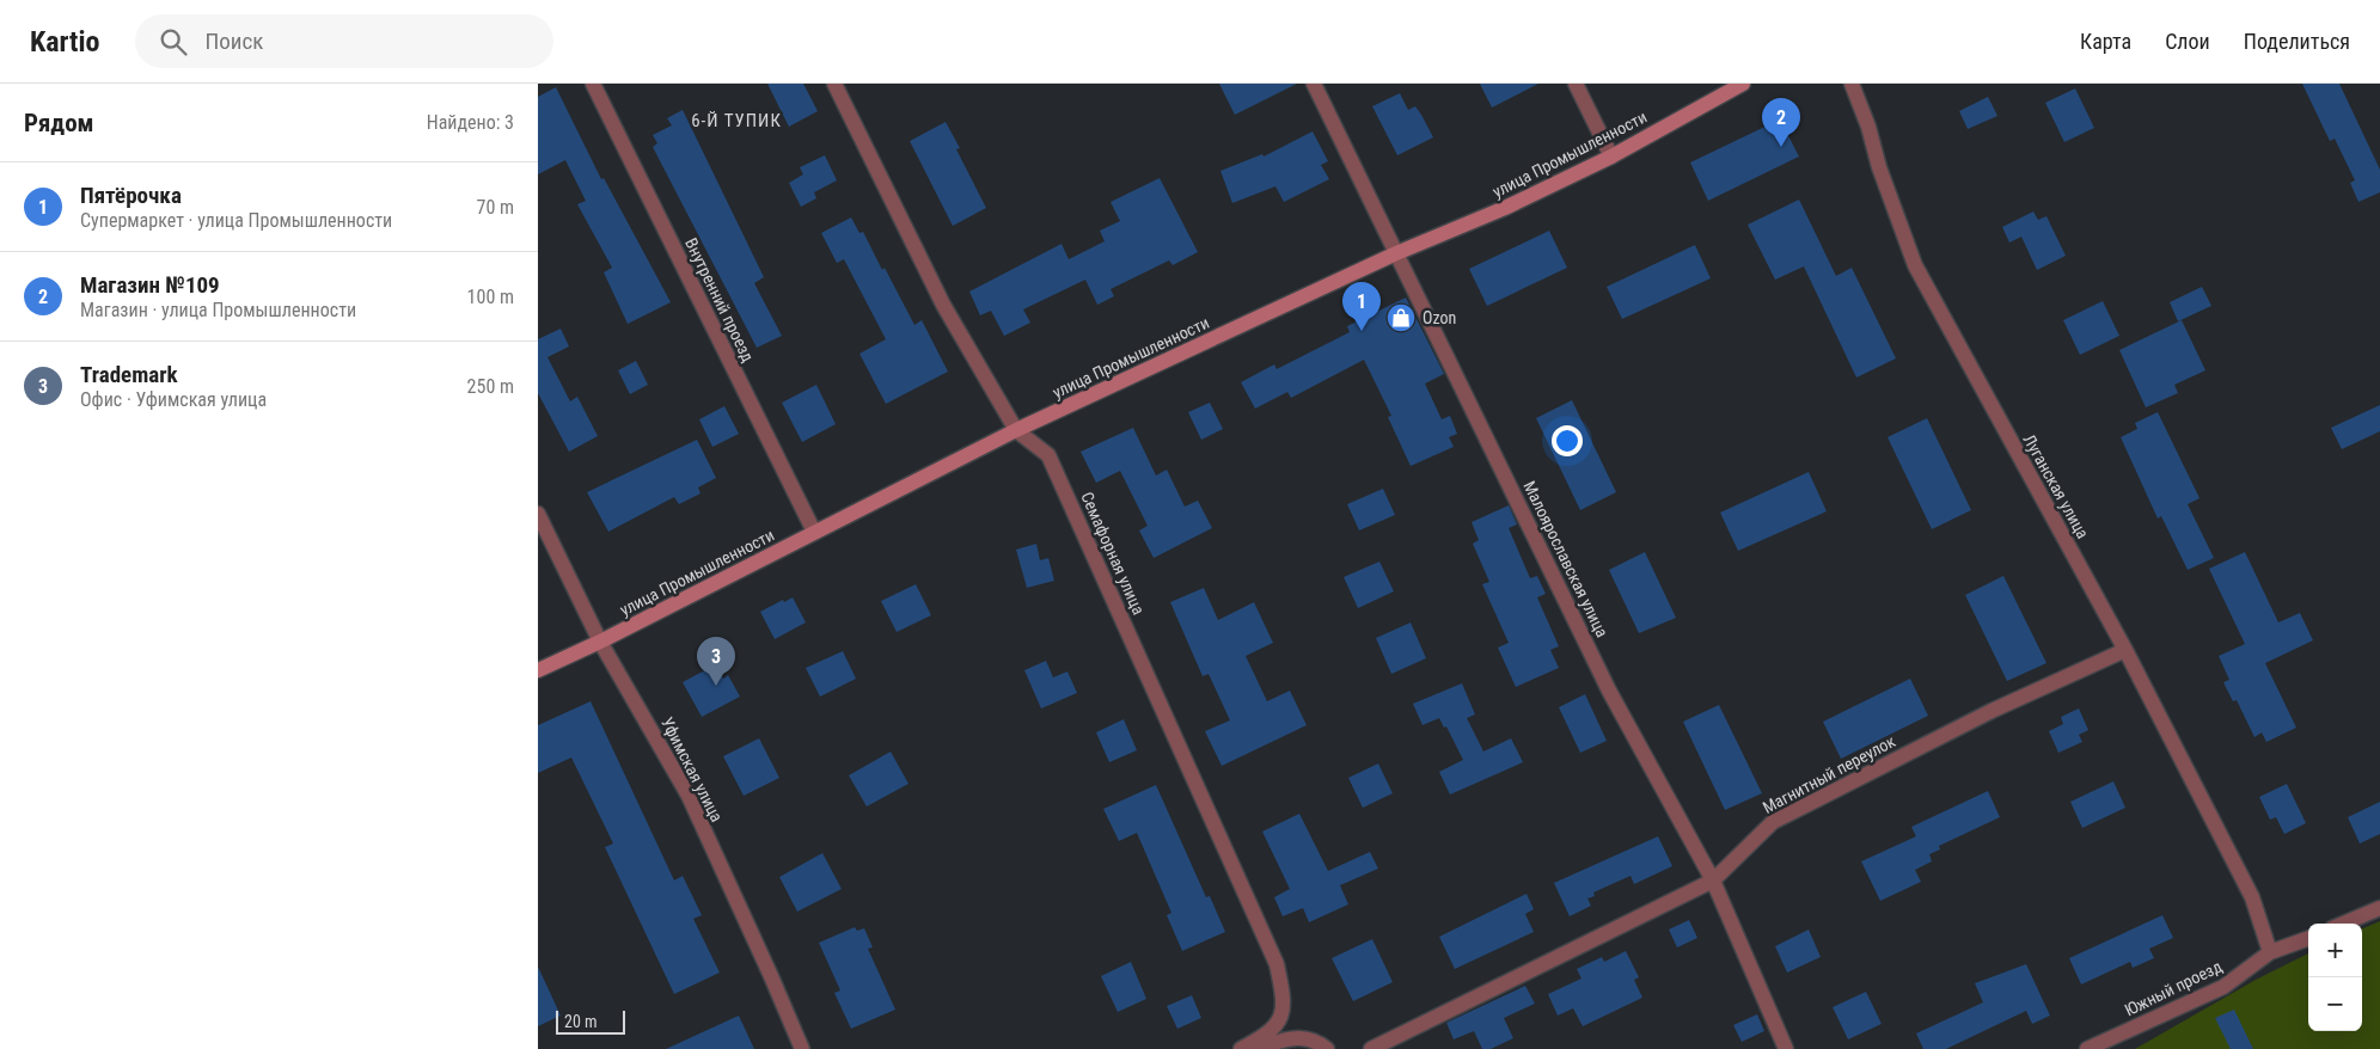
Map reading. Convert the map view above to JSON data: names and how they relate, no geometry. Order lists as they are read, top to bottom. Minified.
{"streets":{"main road":["улица Промышленности"],"street":["Внутренний проезд","Луганская улица","Семафорная улица","Малоярославская улица","Уфимская улица","Магнитный переулок","Южный проезд"]},"crossings":[["улица Промышленности","Внутренний проезд"],["улица Промышленности","Семафорная улица"],["улица Промышленности","Малоярославская улица"],["улица Промышленности","Уфимская улица"],["Луганская улица","Магнитный переулок"],["Луганская улица","Южный проезд"],["Малоярославская улица","Магнитный переулок"]],"districts":["6-Й ТУПИК"],"places":{"shop":["Ozon"]},"scale_bar":"20 m","page":{"header":"Kartio","search":"Поиск","nav":["Карта","Слои","Поделиться"],"heading":["Рядом","Найдено: 3"],"pins":["2","1","3"],"list":[{"mark":"1","name":"Пятёрочка","note":"Супермаркет · улица Промышленности","value":"70 m"},{"mark":"2","name":"Магазин №109","note":"Магазин · улица Промышленности","value":"100 m"},{"mark":"3","name":"Trademark","note":"Офис · Уфимская улица","value":"250 m"}],"map_buttons":["+","−"],"scale":"20 m"}}
